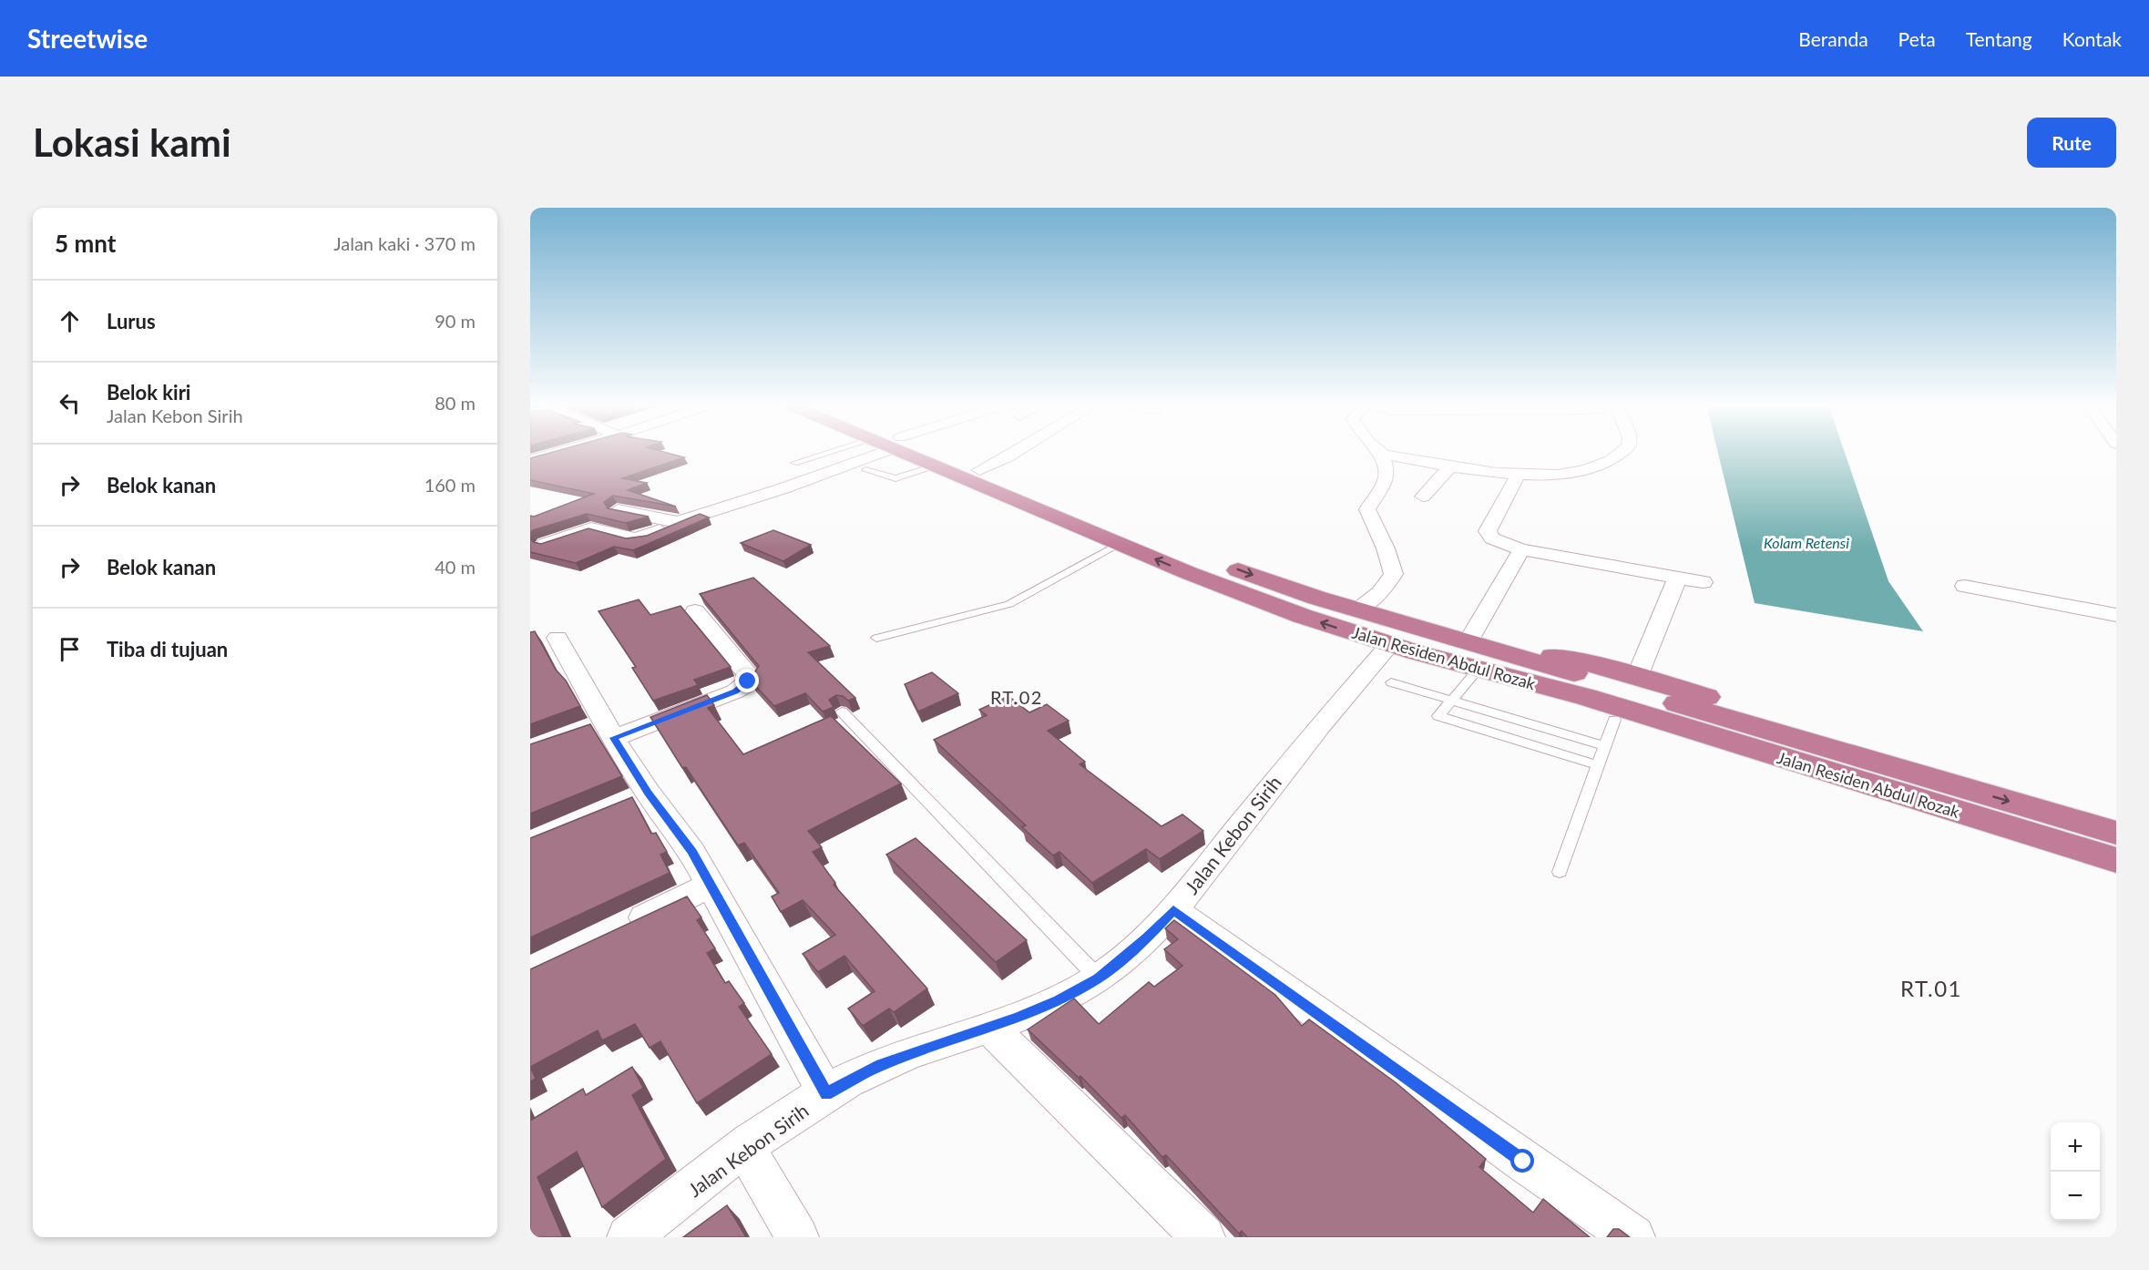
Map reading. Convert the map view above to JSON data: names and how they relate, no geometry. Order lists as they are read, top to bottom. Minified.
{"streets":{"highway":["Jalan Residen Abdul Rozak"],"street":["Jalan Kebon Sirih"]},"crossings":[["Jalan Residen Abdul Rozak","Jalan Kebon Sirih"]],"districts":["RT.02","RT.01"],"water":["Kolam Retensi"],"page":{"header":"Streetwise","nav":["Beranda","Peta","Tentang","Kontak"],"buttons":"Rute","title":"Lokasi kami","heading":["5 mnt","Jalan kaki · 370 m"],"list":[["Lurus","90 m"],["Belok kiri","Jalan Kebon Sirih","80 m"],["Belok kanan","160 m"],["Belok kanan","40 m"],"Tiba di tujuan"],"map_buttons":["+","−"]}}
